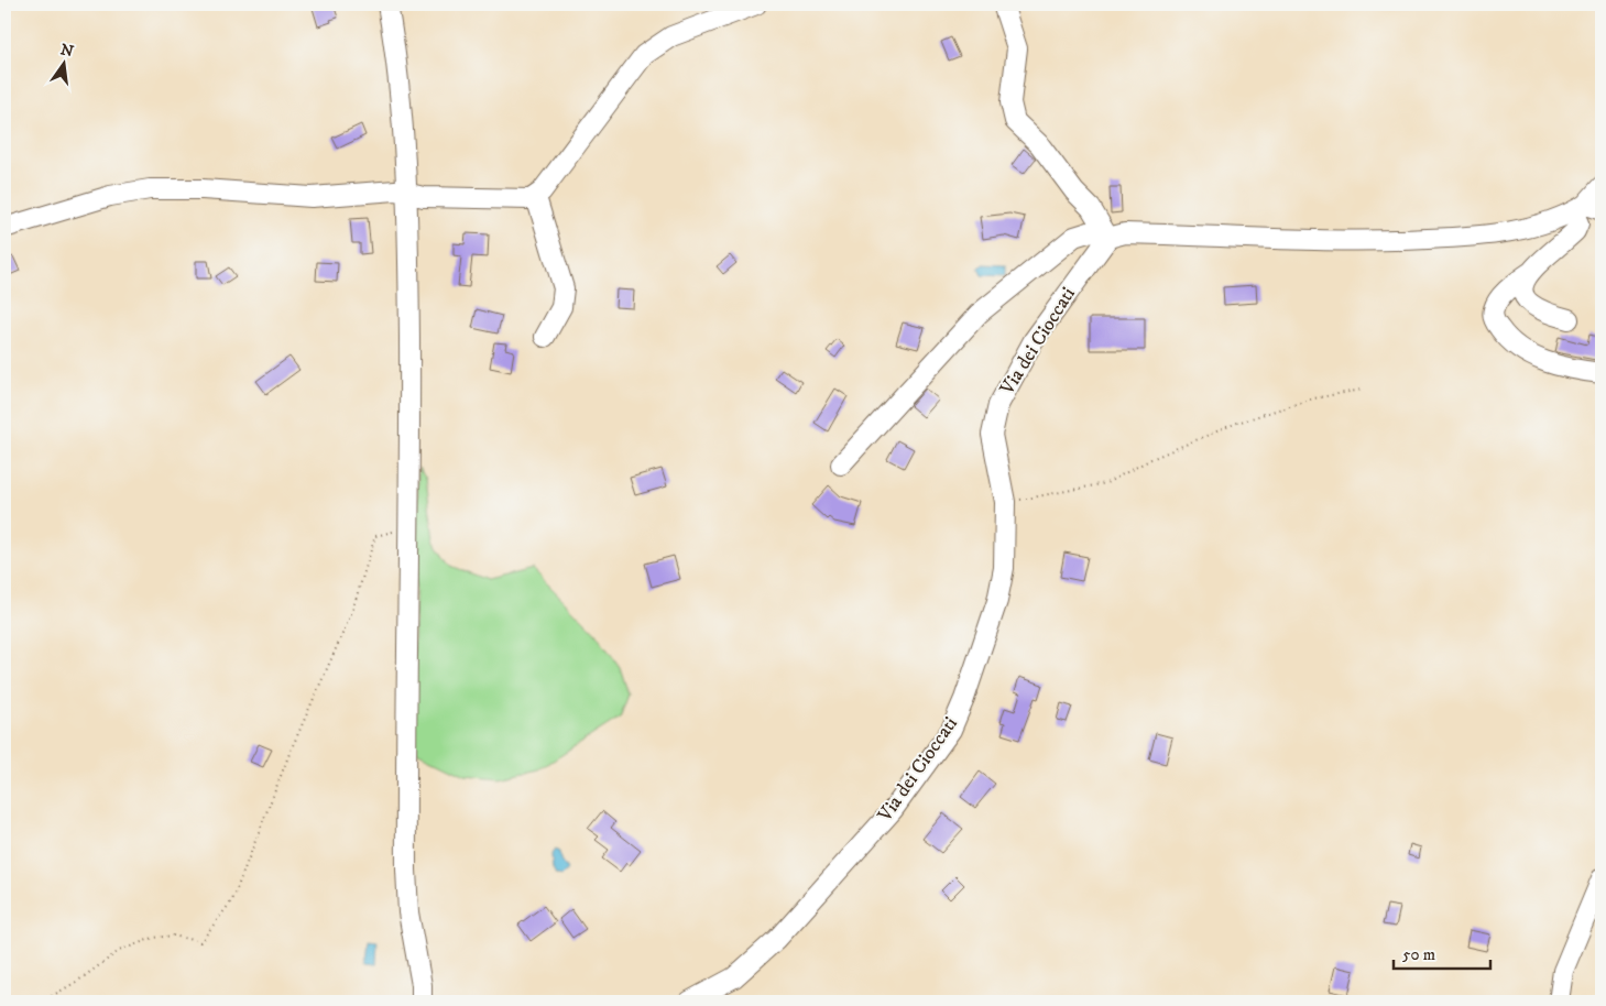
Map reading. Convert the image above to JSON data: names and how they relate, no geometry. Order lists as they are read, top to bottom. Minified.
{"streets":{"street":["Via dei Cioccati"]},"scale_bar":"50 m","north":"top"}
